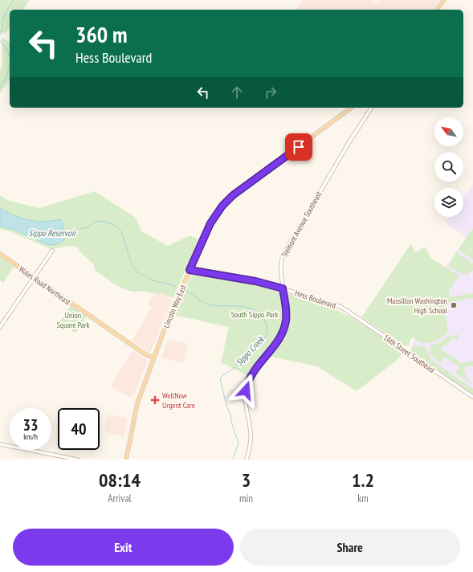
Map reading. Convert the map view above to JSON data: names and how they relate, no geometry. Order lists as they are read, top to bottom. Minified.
{"streets":{"main road":["Wales Road Northeast","Lincoln Way East"],"street":["Tremont Avenue Southeast","Hess Boulevard","16th Street Southeast"]},"crossings":[["Tremont Avenue Southeast","Hess Boulevard"],["Wales Road Northeast","Lincoln Way East"],["Hess Boulevard","Lincoln Way East"],["Hess Boulevard","16th Street Southeast"]],"water":["Sippo Reservoir","Sippo Creek"],"parks":["South Sippo Park","Union Square Park"],"places":{"other":["Massillon Washington High School"],"health":["WellNow Urgent Care"]},"north":"top left","page":{"turn":["360 m","Hess Boulevard"],"speed":"33 km/h","limit":"40","eta":["08:14","Arrival","3","min","1.2","km"],"buttons":["Exit","Share"]}}
